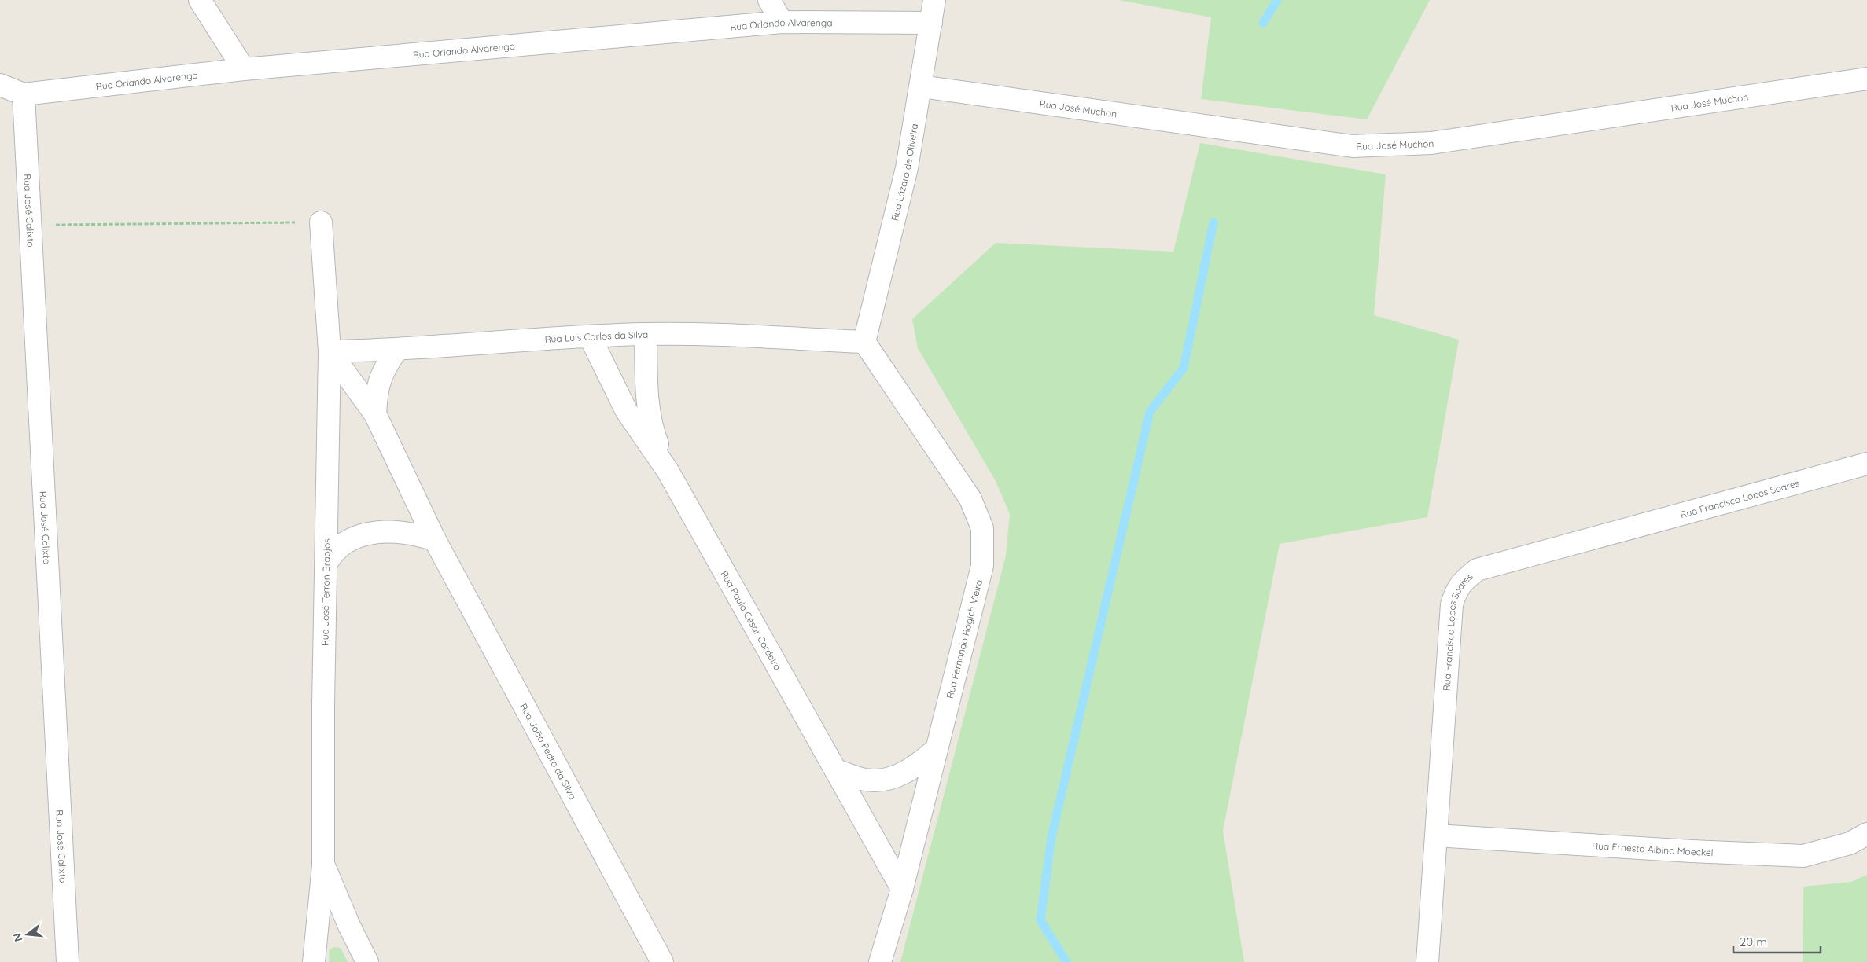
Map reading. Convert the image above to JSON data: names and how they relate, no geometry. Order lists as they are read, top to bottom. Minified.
{"streets":{"street":["Rua Orlando Alvarenga","Rua José Muchon","Rua Lázaro de Oliveira","Rua José Calixto","Rua Luís Carlos da Silva","Rua Francisco Lopes Soares","Rua José Terron Braojos","Rua Paulo César Cordeiro","Rua Fernando Rogich Vieira","Rua João Pedro da Silva","Rua Ernesto Albino Moeckel"]},"crossings":[["Rua Orlando Alvarenga","Rua Lázaro de Oliveira"],["Rua Orlando Alvarenga","Rua José Calixto"],["Rua José Muchon","Rua Lázaro de Oliveira"],["Rua Lázaro de Oliveira","Rua Luís Carlos da Silva"],["Rua Lázaro de Oliveira","Rua Fernando Rogich Vieira"],["Rua Luís Carlos da Silva","Rua José Terron Braojos"],["Rua Luís Carlos da Silva","Rua Paulo César Cordeiro"],["Rua Luís Carlos da Silva","Rua Fernando Rogich Vieira"],["Rua Luís Carlos da Silva","Rua João Pedro da Silva"],["Rua Francisco Lopes Soares","Rua Ernesto Albino Moeckel"],["Rua José Terron Braojos","Rua João Pedro da Silva"],["Rua Paulo César Cordeiro","Rua Fernando Rogich Vieira"]],"scale_bar":"20 m","north":"left"}
